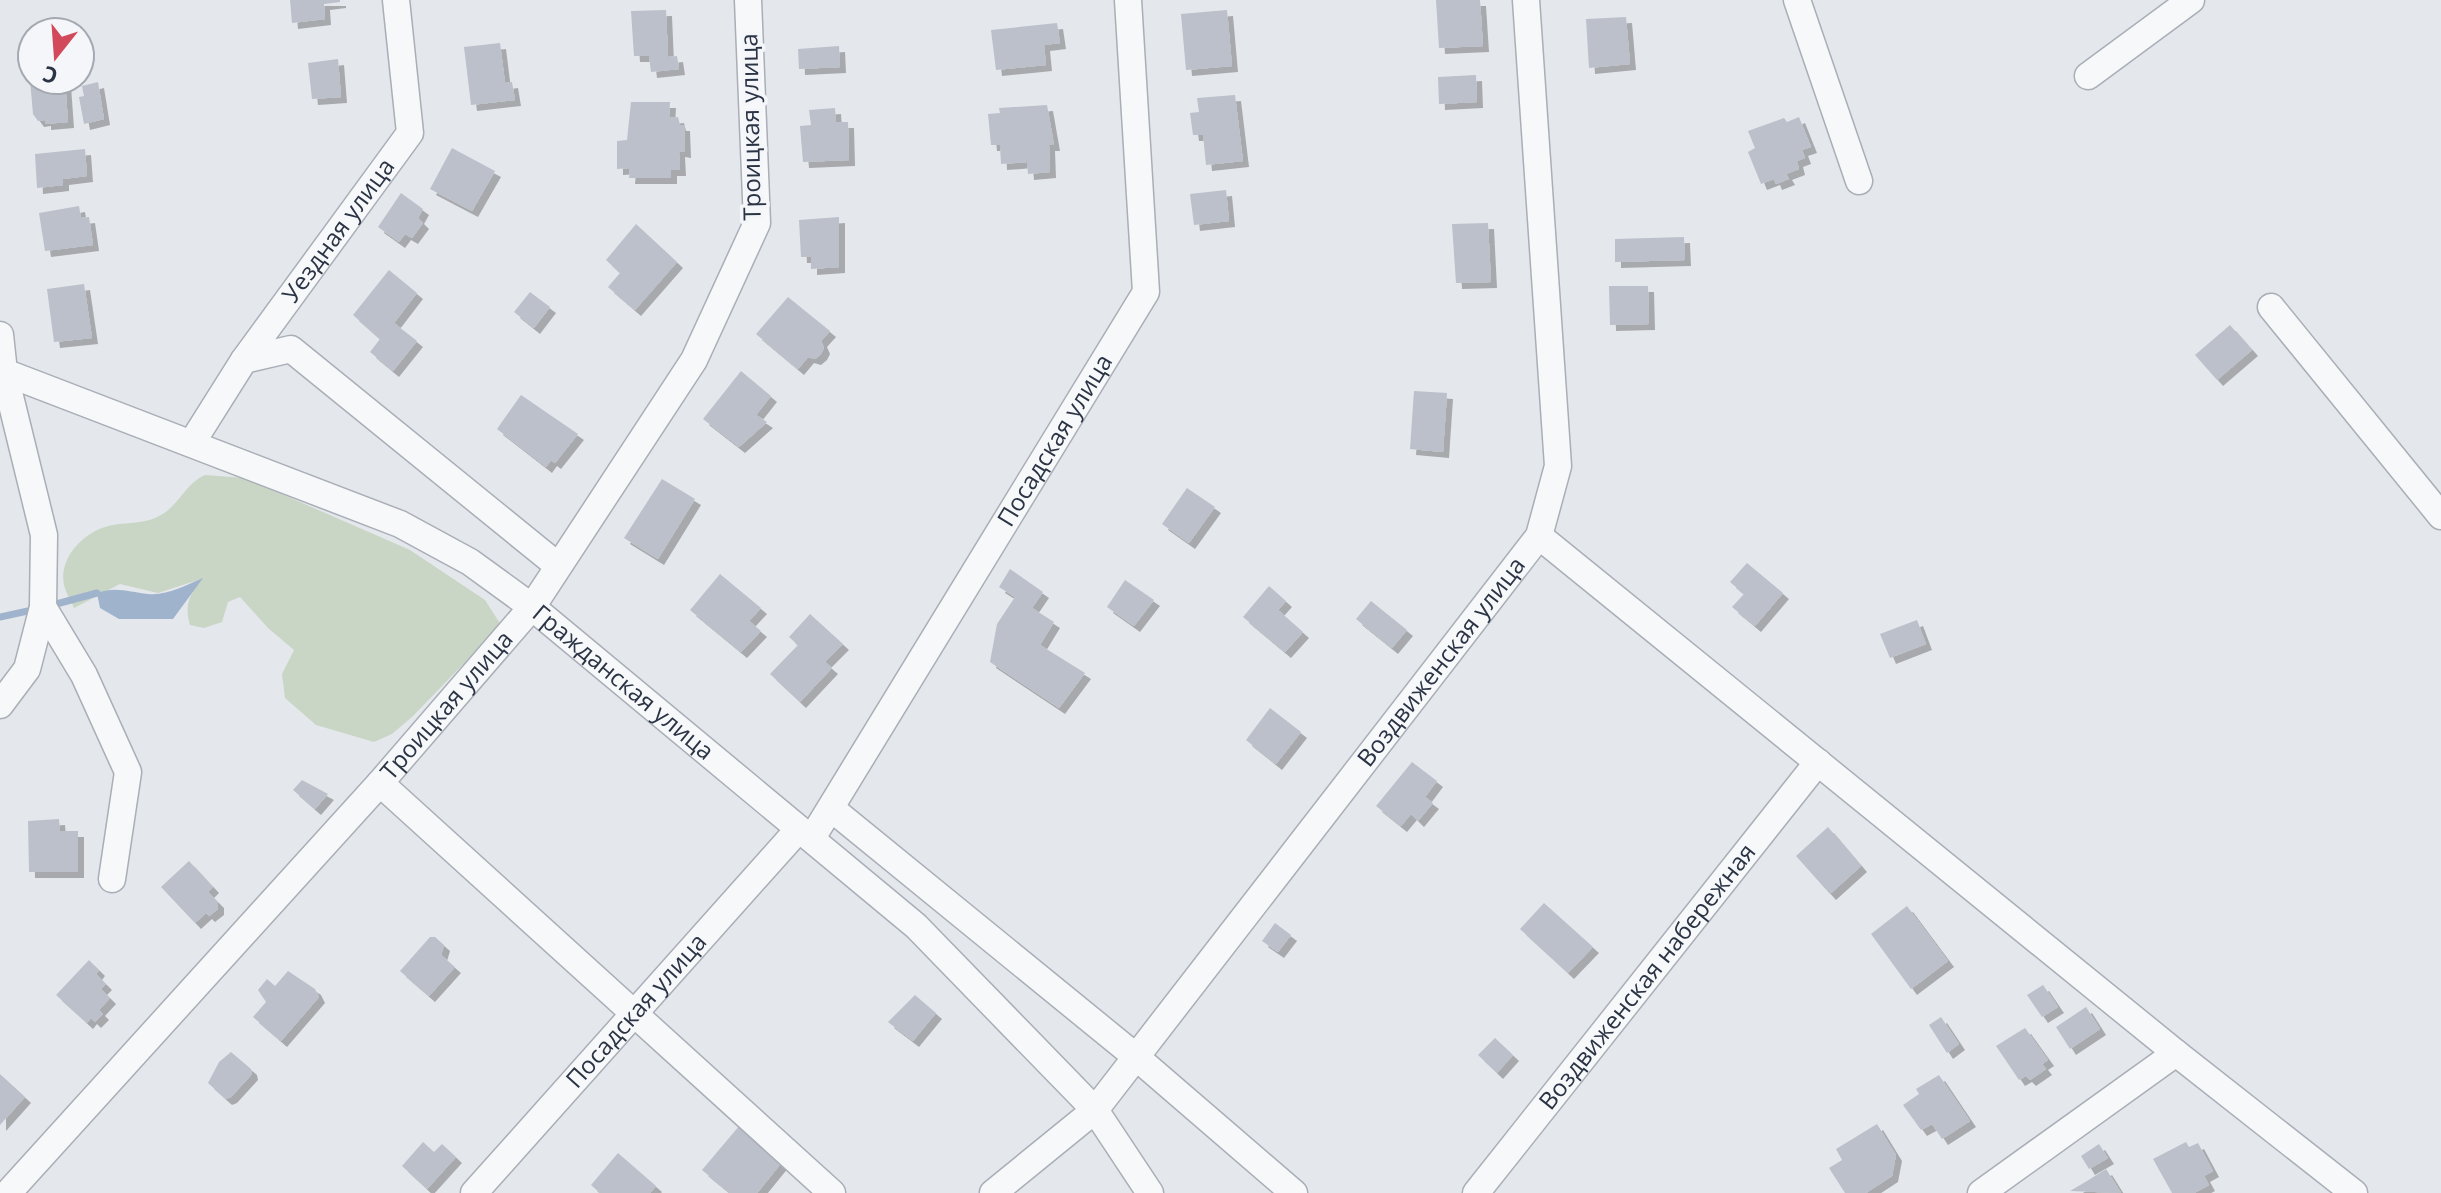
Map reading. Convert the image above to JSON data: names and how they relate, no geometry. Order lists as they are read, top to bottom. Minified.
{"streets":{"street":["Троицкая улица","Уездная улица","Посадская улица","Воздвиженская улица","Гражданская улица","Воздвиженская набережная"]},"crossings":[["Троицкая улица","Гражданская улица"],["Уездная улица","Гражданская улица"],["Посадская улица","Гражданская улица"],["Воздвиженская улица","Гражданская улица"]],"north":"bottom"}
